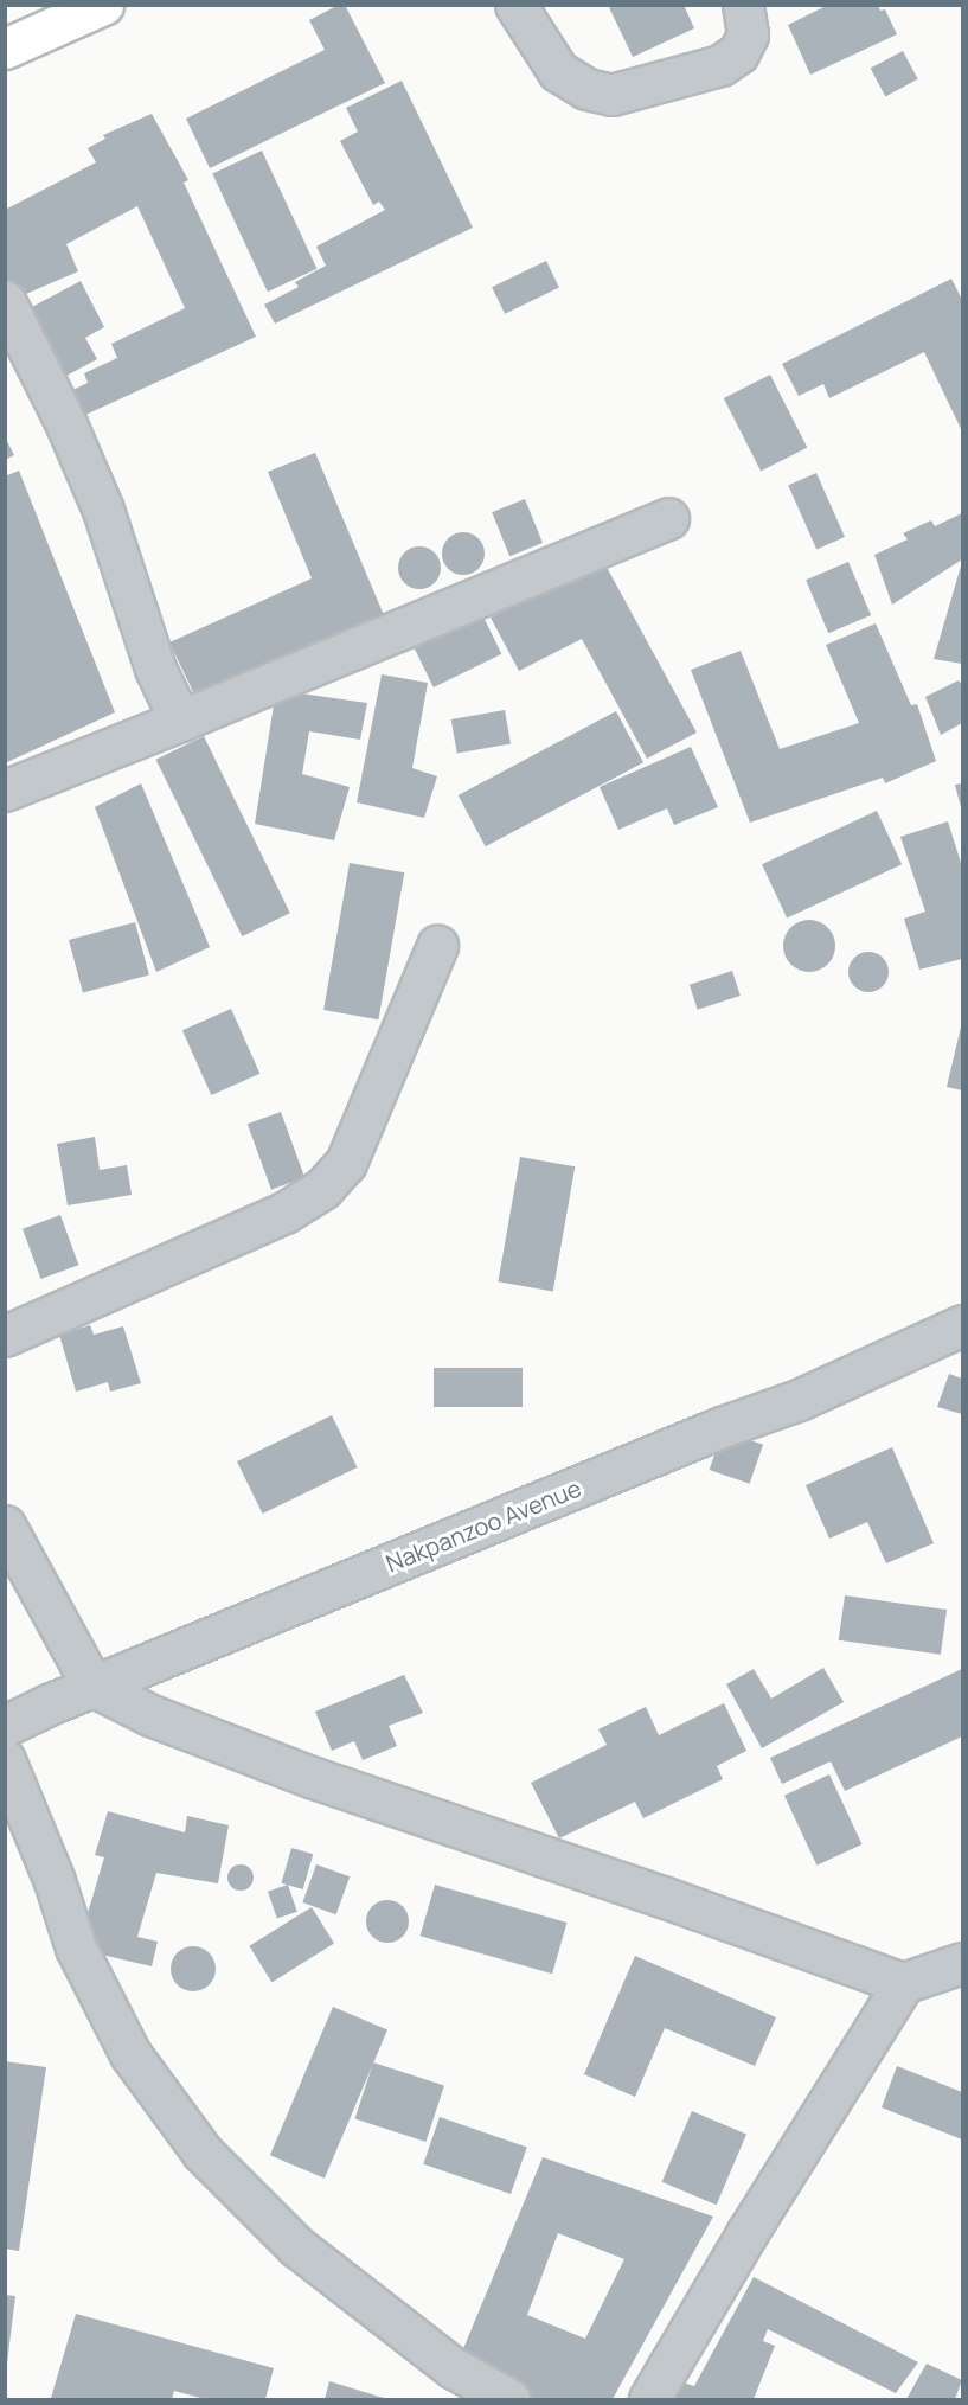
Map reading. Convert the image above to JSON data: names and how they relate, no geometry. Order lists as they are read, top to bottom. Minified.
{"streets":{"street":["Nakpanzoo Avenue"]}}
